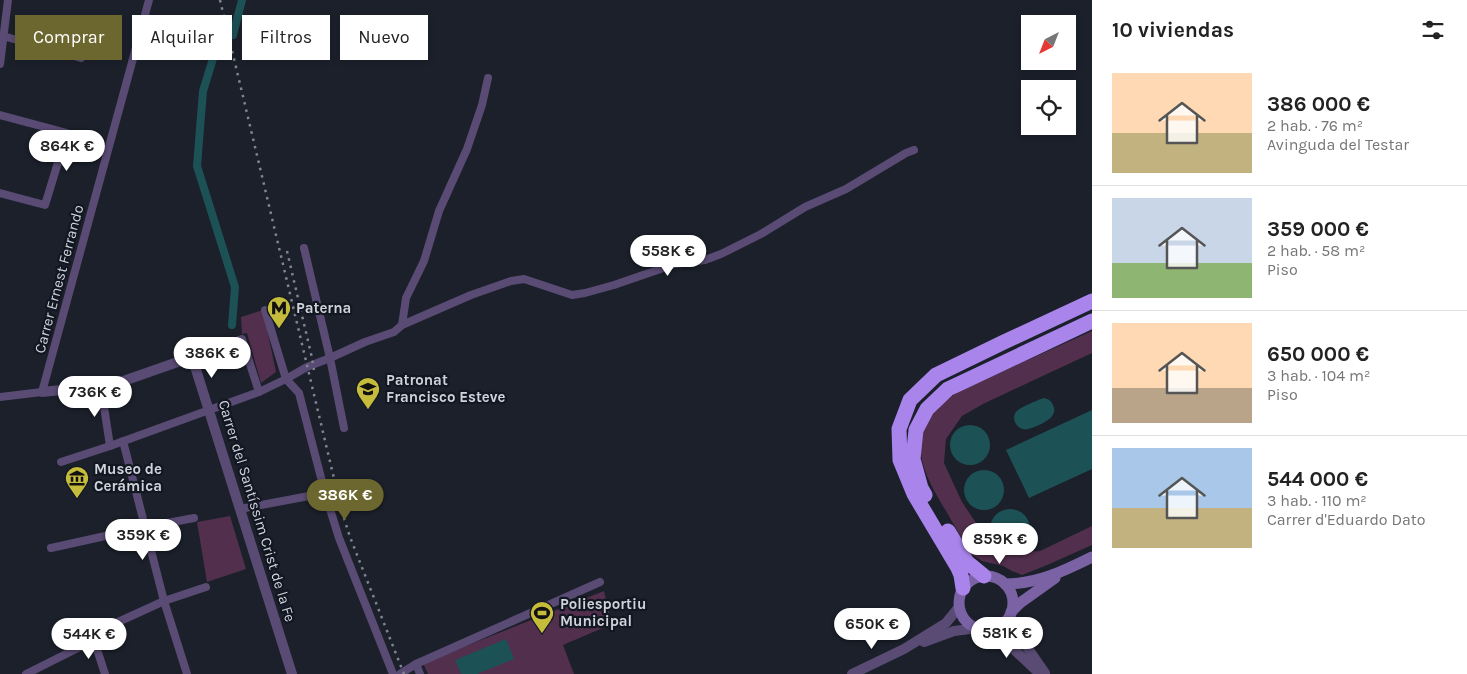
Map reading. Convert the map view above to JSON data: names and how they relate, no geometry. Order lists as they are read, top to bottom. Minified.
{"streets":{"street":["Carrer Ernest Ferrando","Carrer del Santíssim Crist de la Fe"]},"places":{"metro station":["Paterna"],"school or university":["Patronat Francisco Esteve"],"museum":["Museo de Cerámica"],"sports":["Poliesportiu Municipal"]},"north":"bottom left","page":{"heading":"10 viviendas","chip":["Comprar","Alquilar","Filtros","Nuevo"],"list":[{"name":"386 000 €","note":"2 hab. · 76 m² · Avinguda del Testar"},{"name":"359 000 €","note":"2 hab. · 58 m² · Piso"},{"name":"650 000 €","note":"3 hab. · 104 m² · Piso"},{"name":"544 000 €","note":"3 hab. · 110 m² · Carrer d'Eduardo Dato"}],"price":["864K €","558K €","386K €","736K €","386K €","359K €","859K €","650K €","581K €","544K €"]}}
